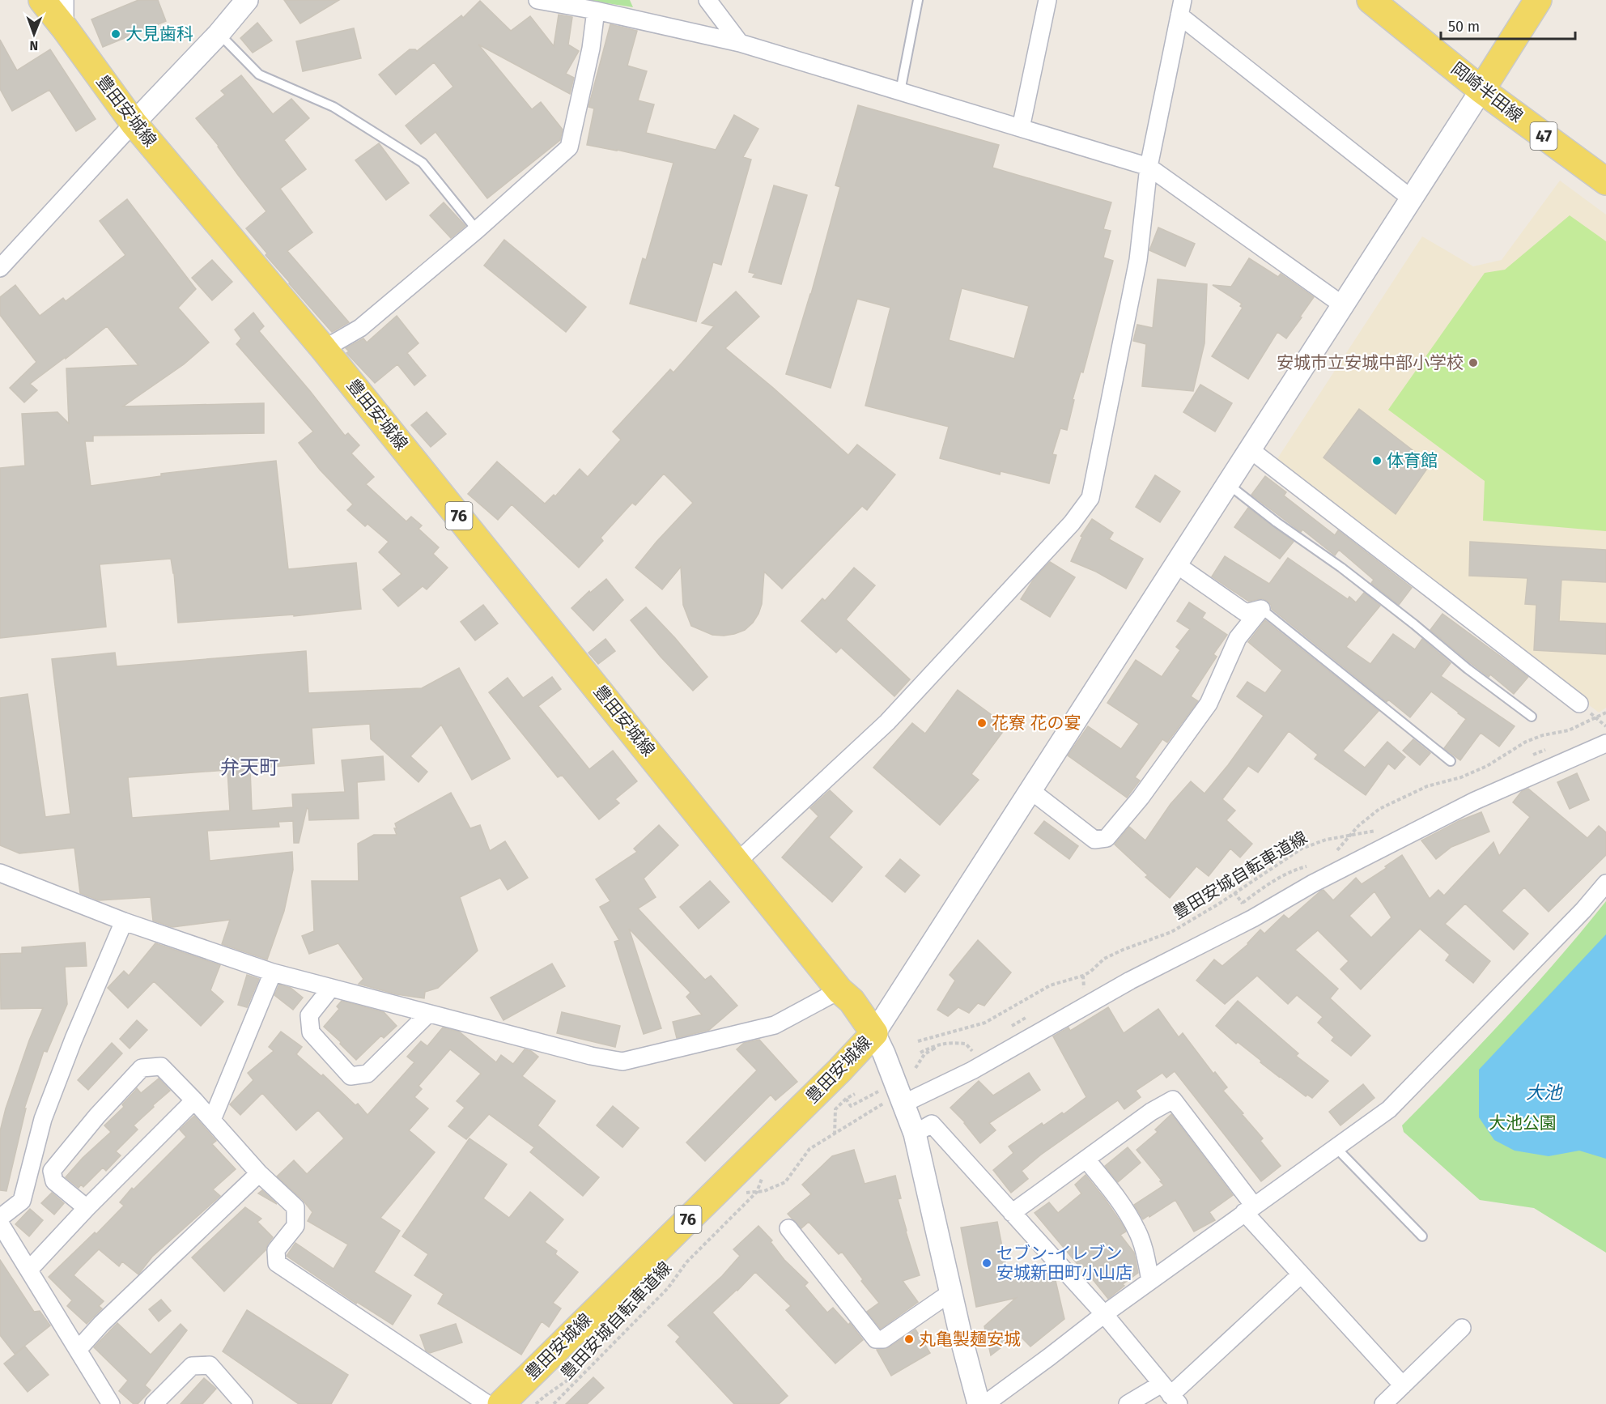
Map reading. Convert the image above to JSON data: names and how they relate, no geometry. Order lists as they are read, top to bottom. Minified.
{"streets":{"main road":["岡崎半田線","豊田安城線","47","76"],"path":["豊田安城自転車道線"]},"districts":["弁天町"],"water":["大池"],"parks":["大池公園"],"places":["大見歯科","安城市立安城中部小学校","体育館","花寮 花の宴","セブン-イレブン 安城新田町小山店","丸亀製麺安城"],"scale_bar":"50 m","north":"bottom"}
